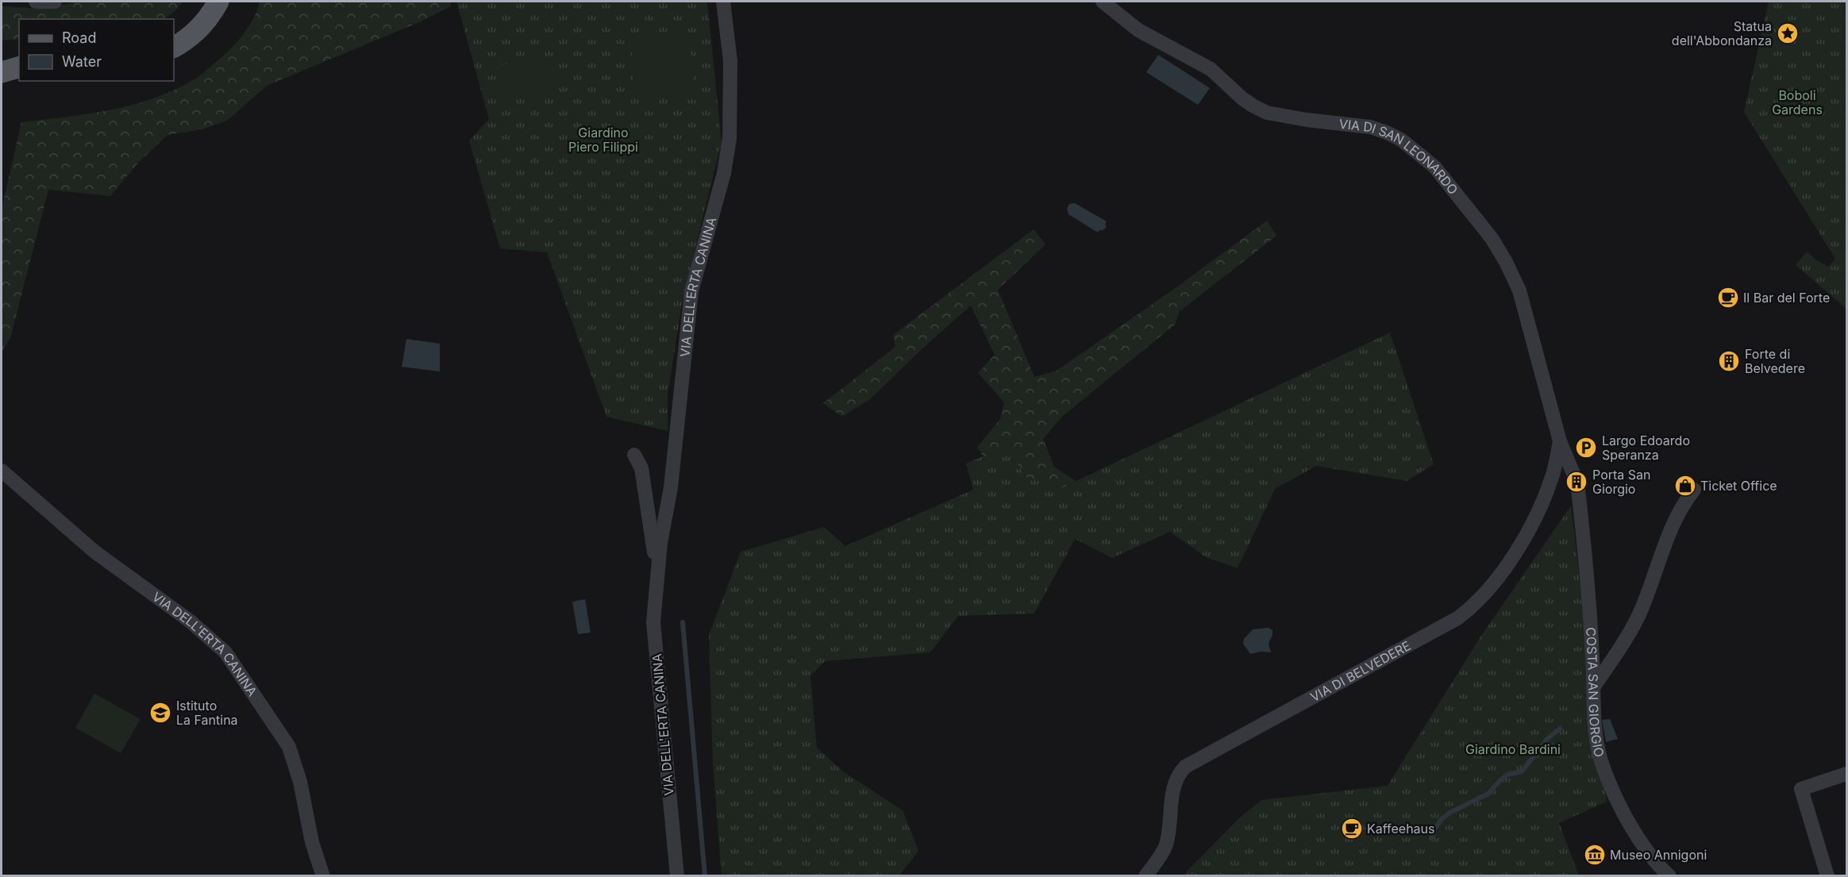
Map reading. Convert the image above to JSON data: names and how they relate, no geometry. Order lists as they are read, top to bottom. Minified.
{"streets":{"street":["VIA DI SAN LEONARDO","VIA DELL'ERTA CANINA","VIA DI BELVEDERE","COSTA SAN GIORGIO"]},"crossings":[["VIA DI SAN LEONARDO","VIA DI BELVEDERE"]],"parks":["Boboli Gardens","Giardino Piero Filippi","Giardino Bardini"],"places":{"place":["Statua dell'Abbondanza"],"cafe":["Il Bar del Forte","Kaffeehaus"],"building":["Forte di Belvedere","Porta San Giorgio"],"parking":["Largo Edoardo Speranza"],"shop":["Ticket Office"],"school or university":["Istituto La Fantina"],"museum":["Museo Annigoni"]},"legend":["Road","Water"]}
